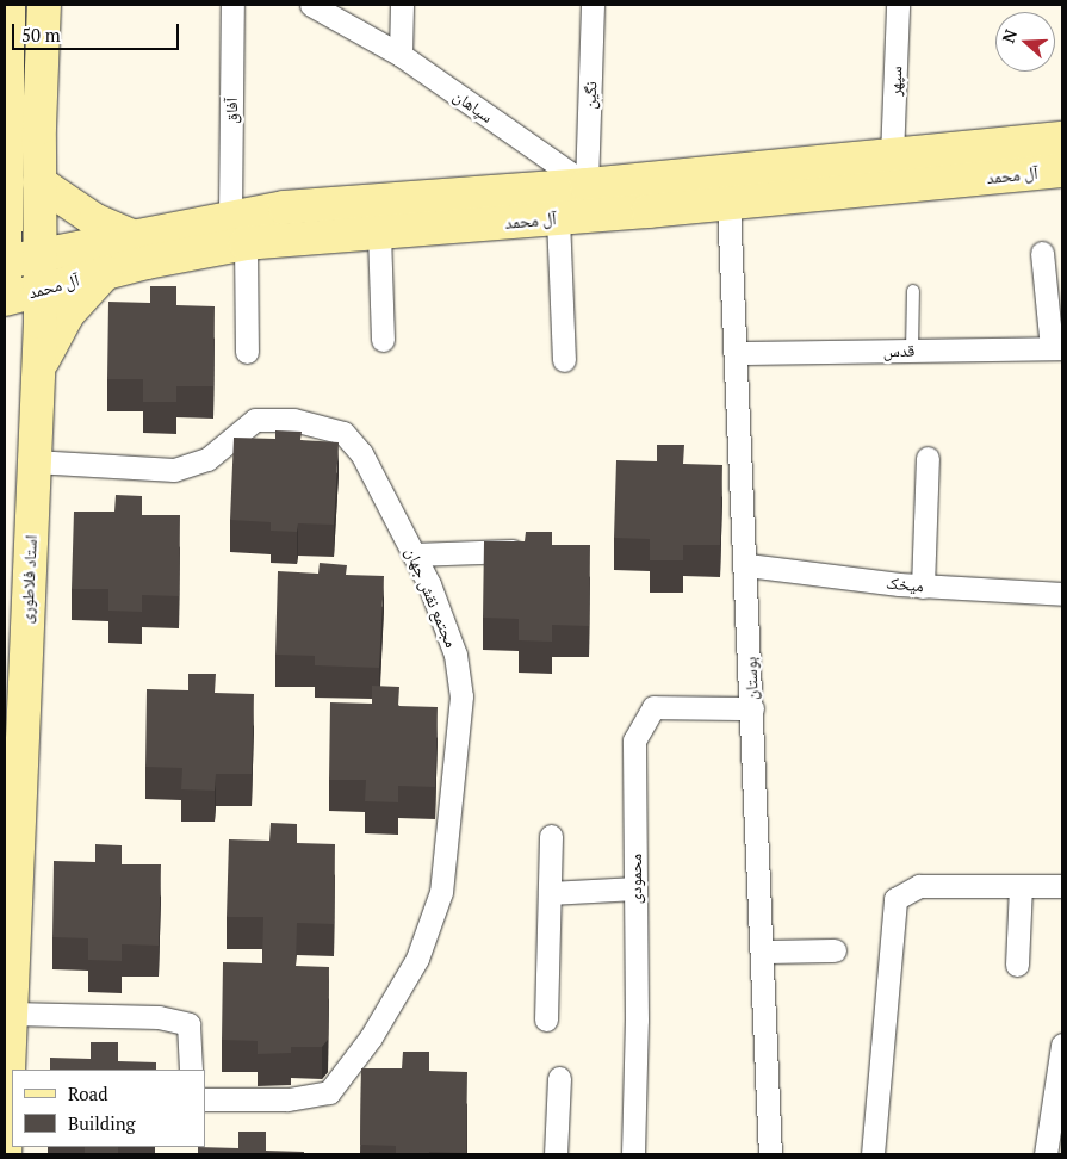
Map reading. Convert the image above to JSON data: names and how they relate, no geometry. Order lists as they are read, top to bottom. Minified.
{"streets":{"main road":["آل محمد","استاد فلاطوری"],"street":["سپهر","نگین","سپاهان","آفاق","قدس","میخک","مجتمع نقش جهان","بوستان","محمودی"]},"crossings":[["سپهر","آل محمد"],["نگین","سپاهان"],["نگین","آل محمد"],["سپاهان","آل محمد"],["آفاق","آل محمد"],["آل محمد","استاد فلاطوری"],["آل محمد","بوستان"],["قدس","بوستان"],["استاد فلاطوری","مجتمع نقش جهان"],["میخک","بوستان"],["بوستان","محمودی"]],"legend":["Road","Building"],"scale_bar":"50 m","north":"left"}
